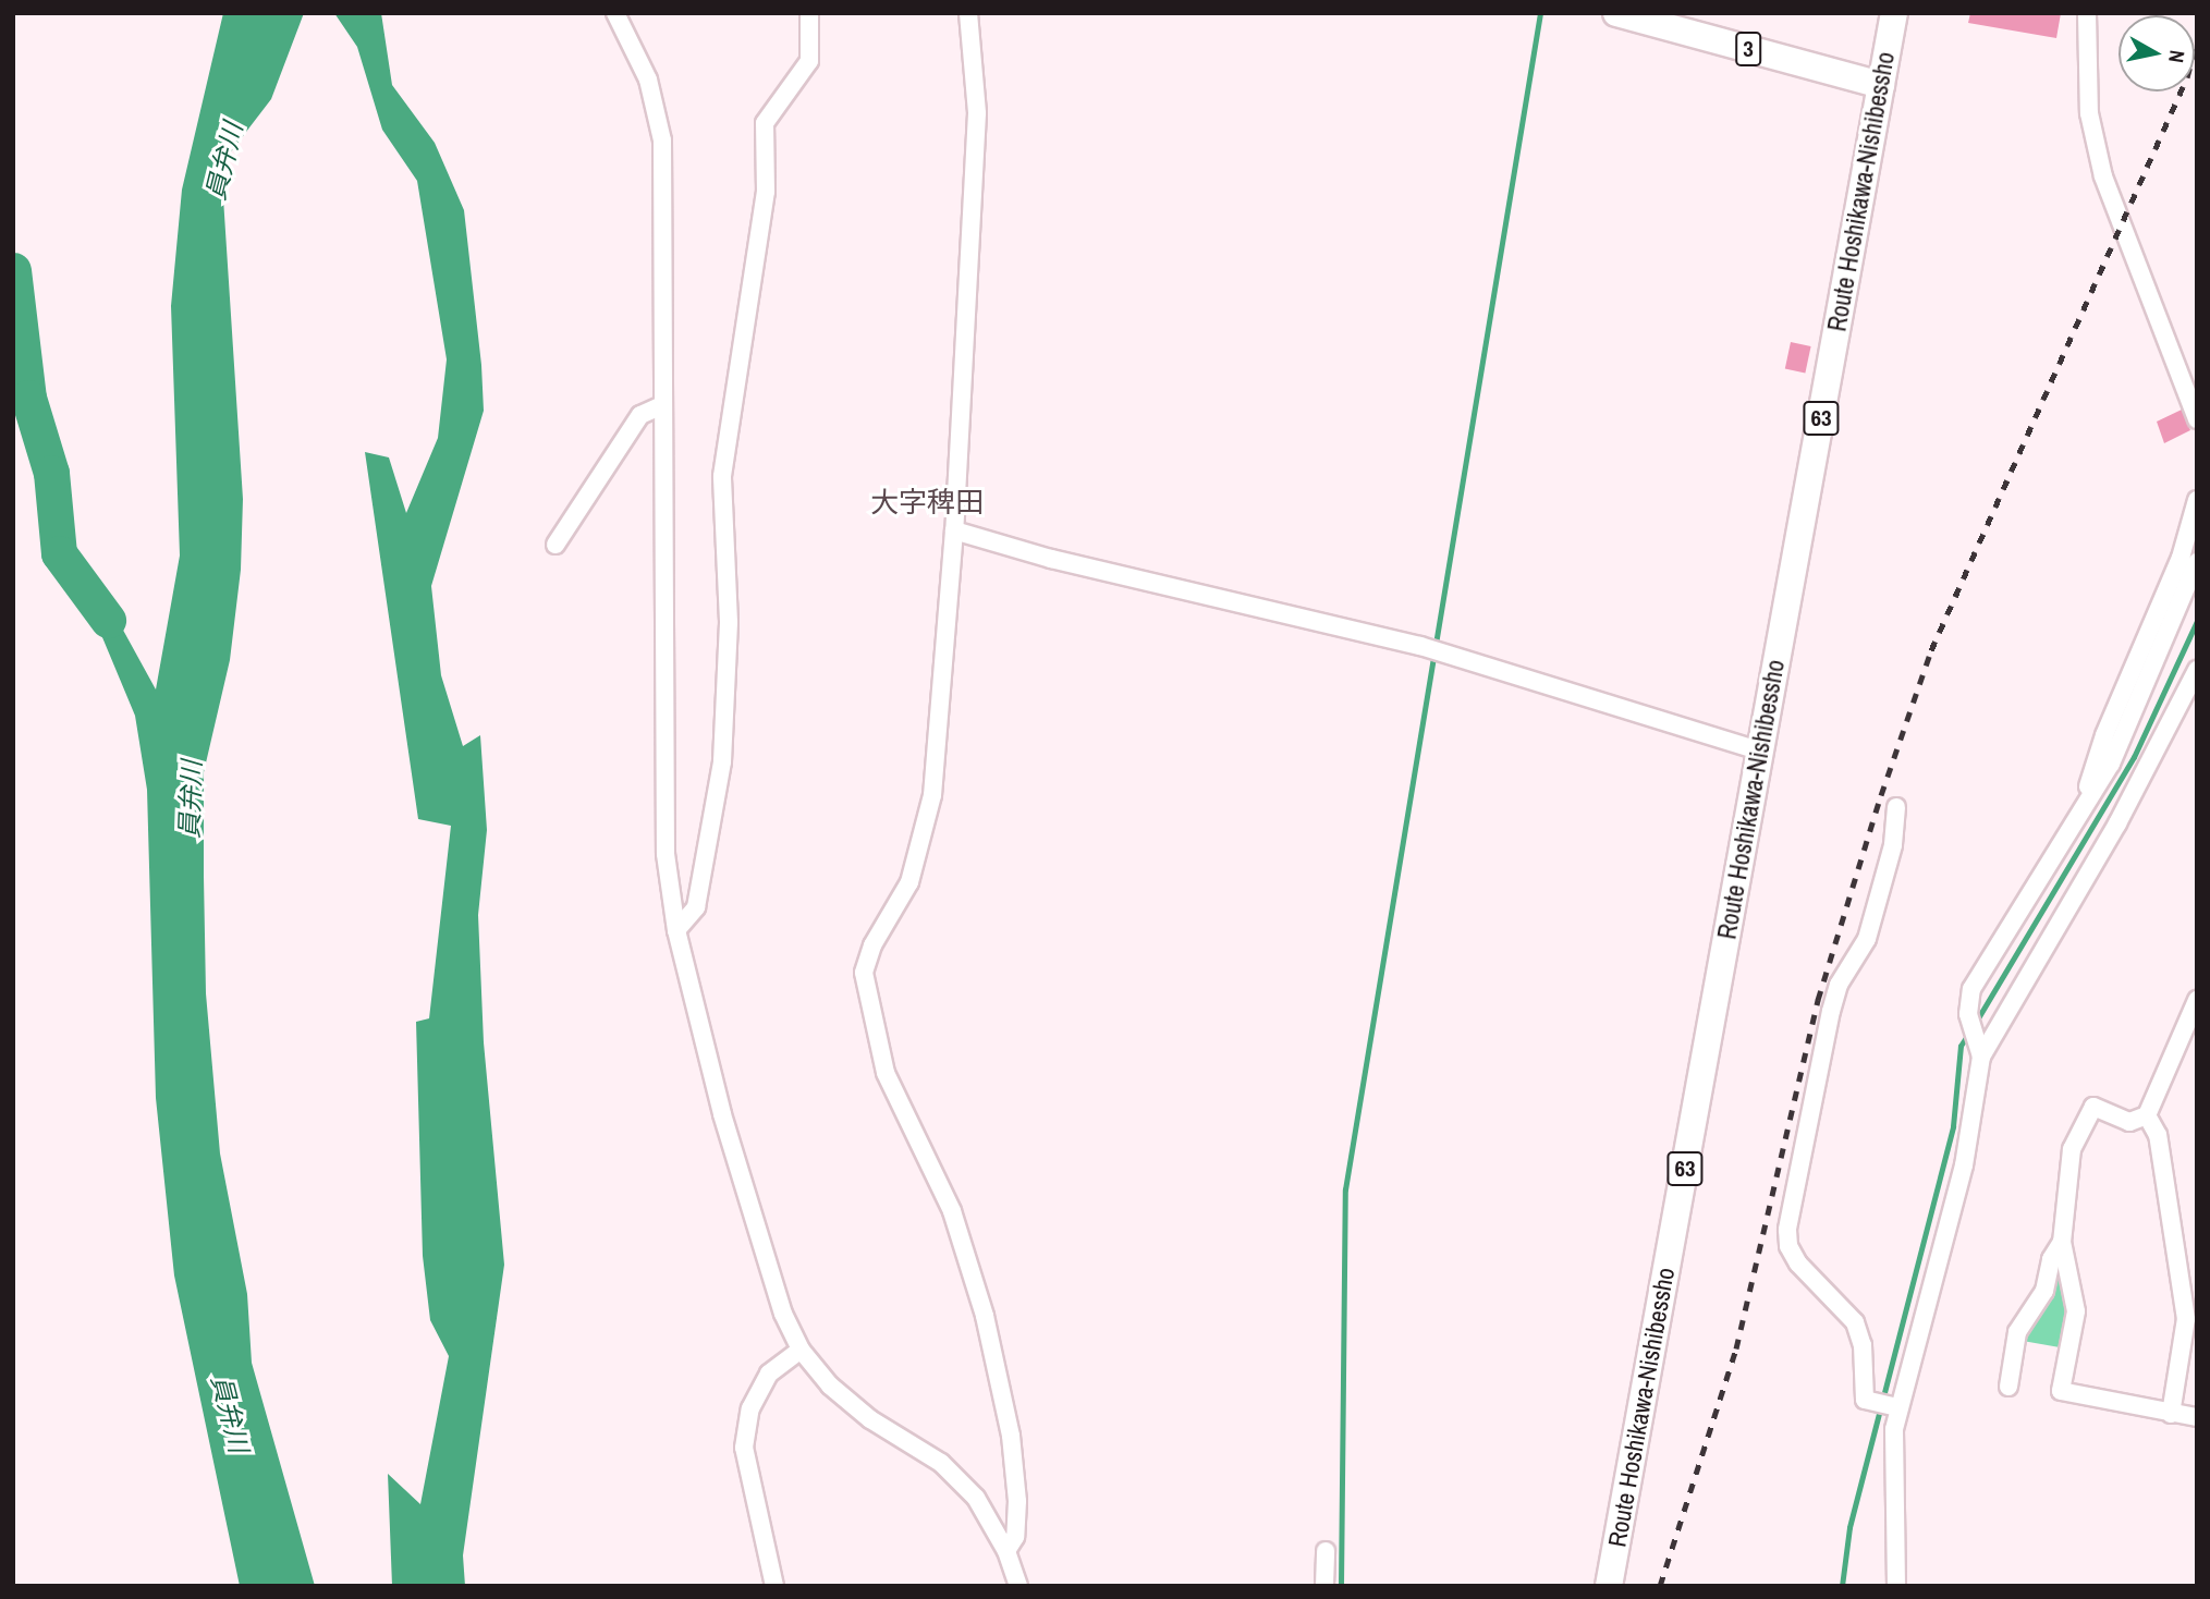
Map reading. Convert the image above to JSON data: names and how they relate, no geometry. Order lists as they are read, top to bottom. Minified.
{"streets":{"main road":["3","Route Hoshikawa-Nishibessho","63"]},"crossings":[["3","Route Hoshikawa-Nishibessho"]],"districts":["大字稗田"],"water":["員弁川"],"north":"right"}
